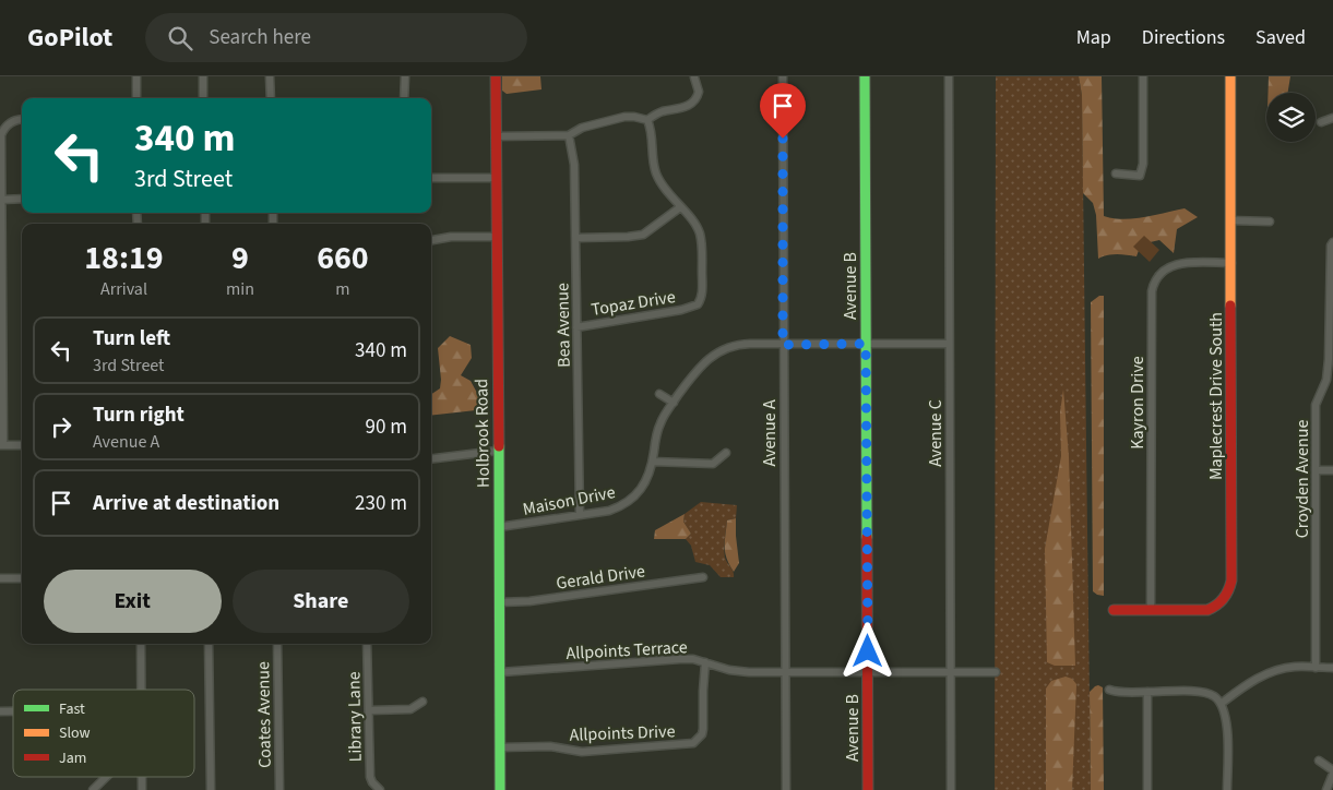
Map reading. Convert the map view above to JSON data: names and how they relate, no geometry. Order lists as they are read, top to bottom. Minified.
{"streets":{"street":["Avenue B","Topaz Drive","Bea Avenue","Maplecrest Drive South","Kayron Drive","Holbrook Road","Avenue A","Avenue C","Croyden Avenue","Maison Drive","Gerald Drive","Allpoints Terrace","Coates Avenue","Library Lane","Allpoints Drive"]},"crossings":[["Avenue B","Maison Drive"],["Avenue B","Allpoints Terrace"],["Topaz Drive","Bea Avenue"],["Bea Avenue","Maison Drive"],["Maplecrest Drive South","Kayron Drive"],["Holbrook Road","Maison Drive"],["Holbrook Road","Gerald Drive"],["Holbrook Road","Allpoints Terrace"],["Holbrook Road","Allpoints Drive"],["Avenue A","Maison Drive"],["Avenue A","Allpoints Terrace"],["Avenue C","Maison Drive"],["Avenue C","Allpoints Terrace"],["Allpoints Terrace","Allpoints Drive"]],"legend":["Fast","Slow","Jam"],"page":{"header":"GoPilot","search":"Search here","nav":["Map","Directions","Saved"],"turn":["340 m","3rd Street"],"eta":["18:19","Arrival","9","min","660","m"],"list":[{"name":"Turn left","note":"3rd Street","value":"340 m"},{"name":"Turn right","note":"Avenue A","value":"90 m"},{"name":"Arrive at destination","value":"230 m"}],"buttons":["Exit","Share"]}}
